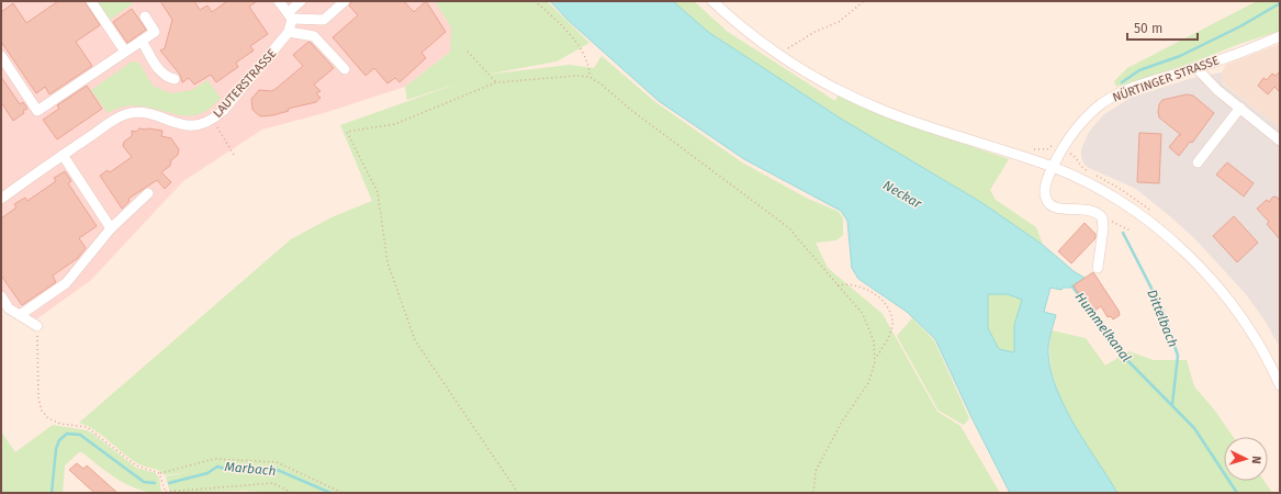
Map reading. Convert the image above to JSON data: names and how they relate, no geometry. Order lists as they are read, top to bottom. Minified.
{"streets":{"street":["NÜRTINGER STRASSE","LAUTERSTRASSE"]},"water":["Neckar","Dittelbach","Hummelkanal","Marbach"],"scale_bar":"50 m","north":"right"}
